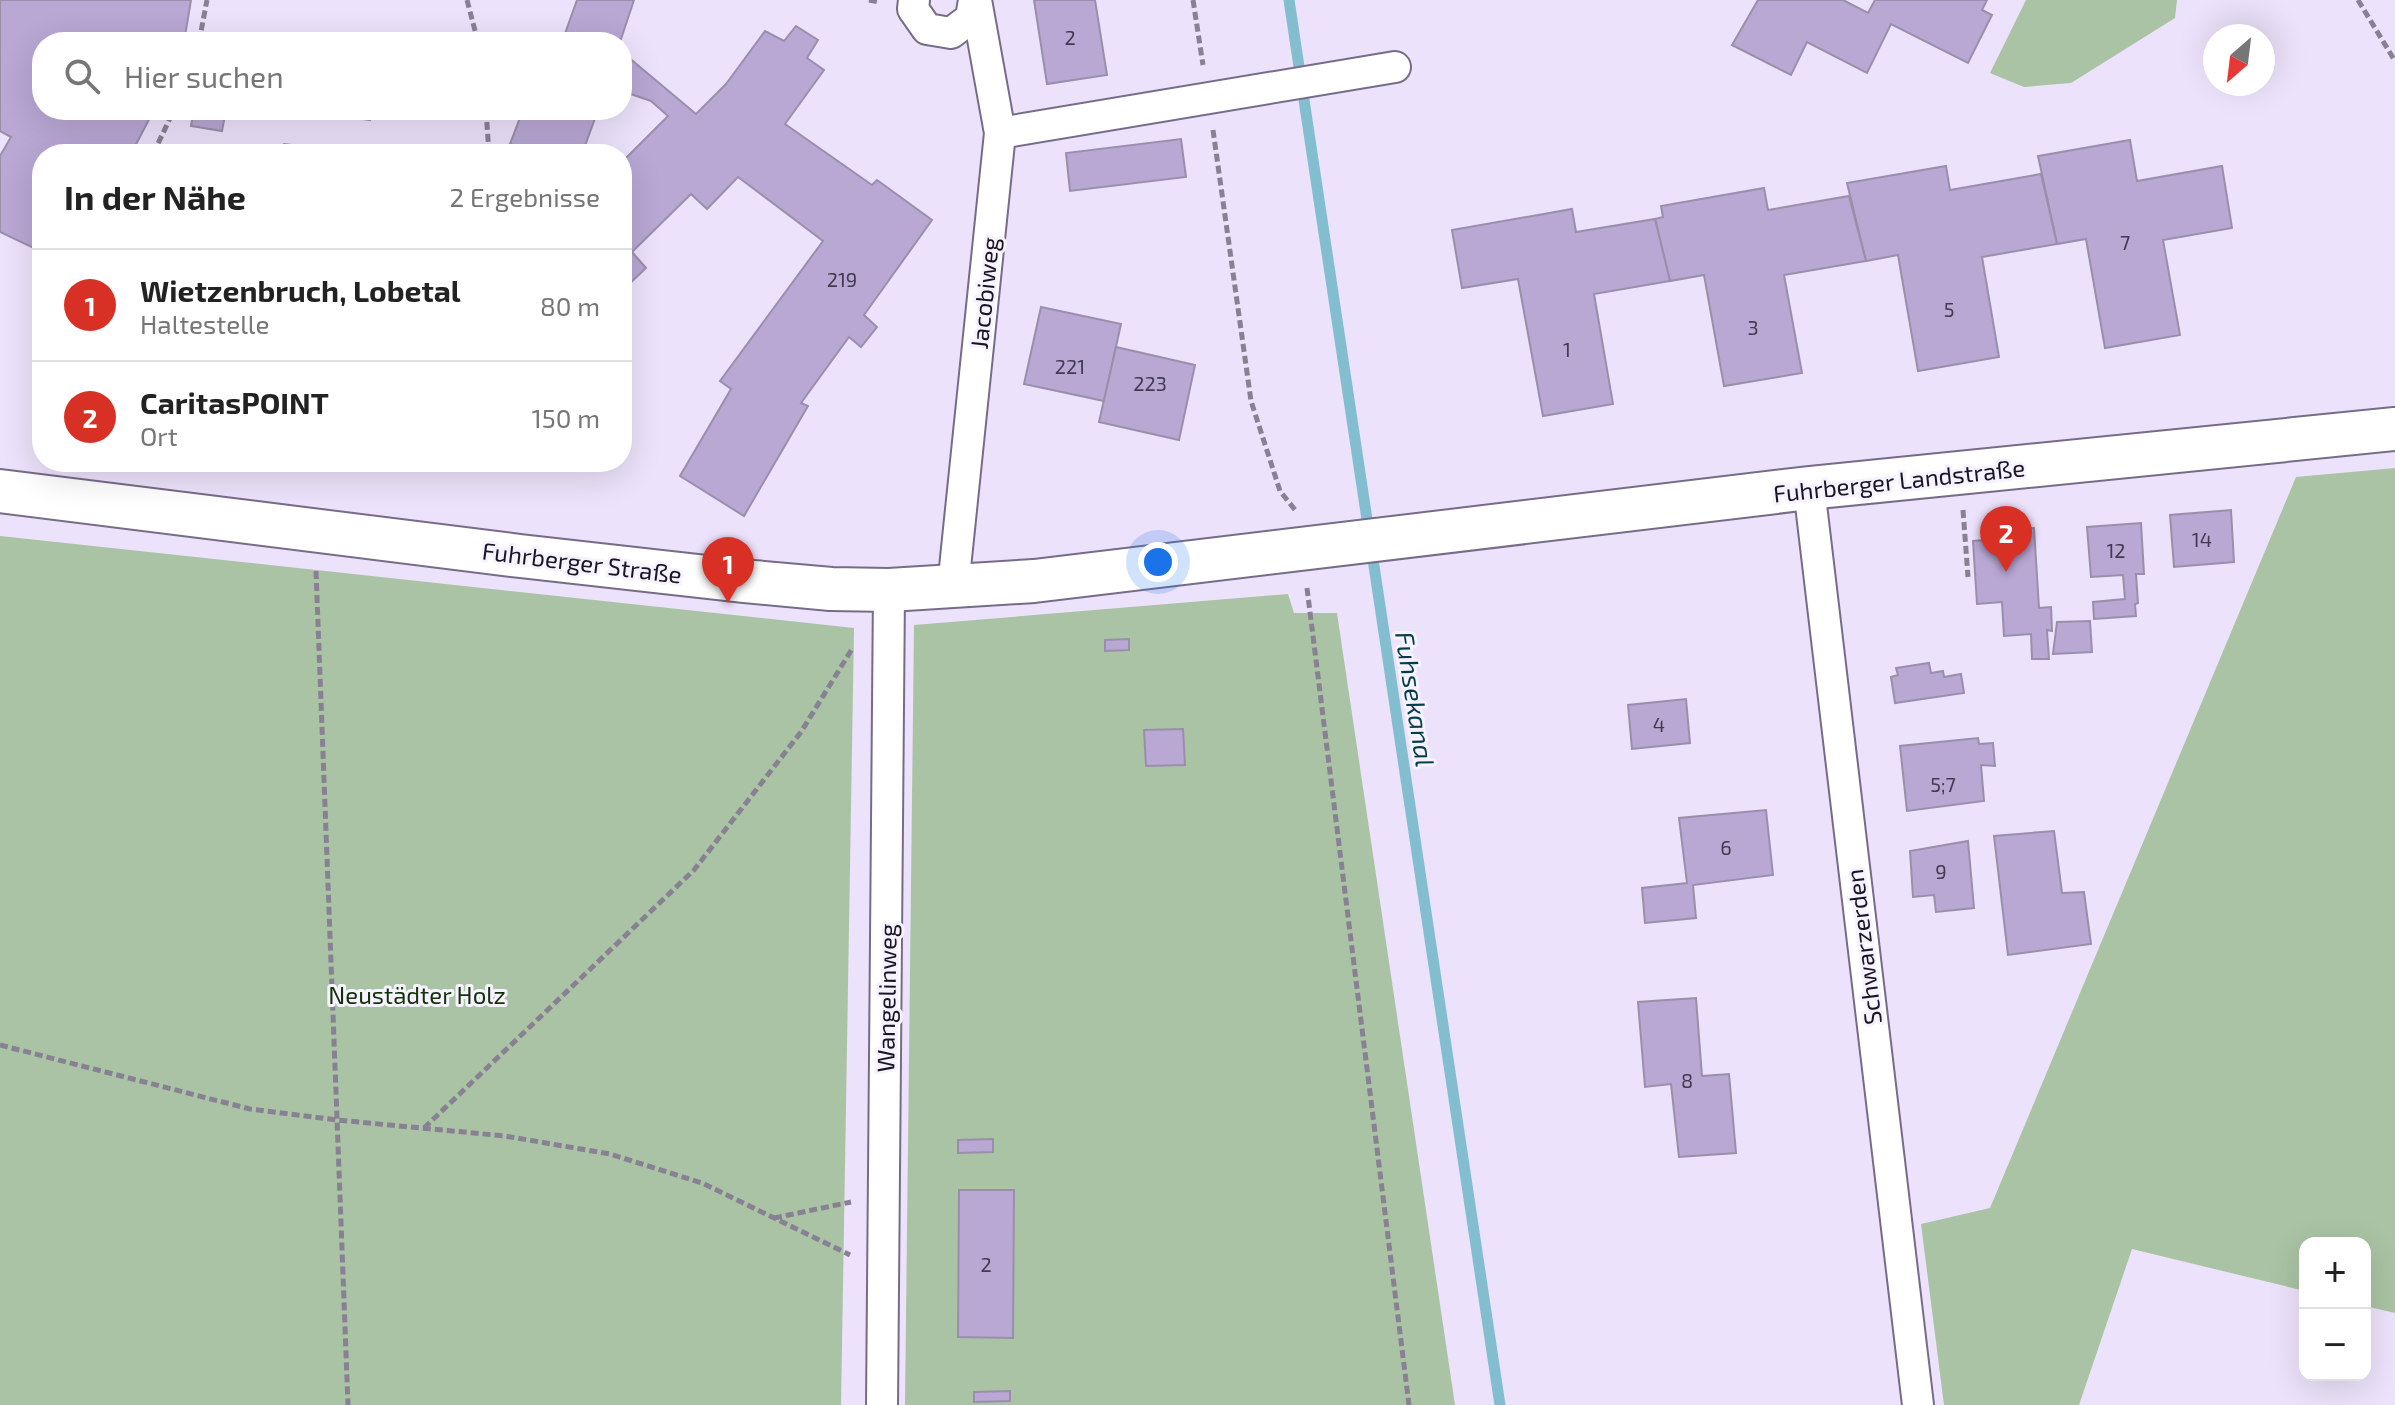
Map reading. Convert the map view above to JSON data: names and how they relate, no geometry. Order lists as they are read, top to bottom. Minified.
{"streets":{"main road":["Fuhrberger Landstraße","Fuhrberger Straße"],"street":["Jacobiweg","Schwarzerden","Wangelinweg"]},"crossings":[["Jacobiweg","Fuhrberger Straße"],["Fuhrberger Landstraße","Fuhrberger Straße"],["Fuhrberger Landstraße","Schwarzerden"],["Fuhrberger Straße","Wangelinweg"]],"water":["Fuhsekanal"],"parks":["Neustädter Holz"],"house_numbers":["2","7","219","5","3","1","221","223","14","12","4","5;7","6","9","8","2"],"north":"bottom left","page":{"search":"Hier suchen","heading":["In der Nähe","2 Ergebnisse"],"list":[{"mark":"1","name":"Wietzenbruch, Lobetal","note":"Haltestelle","value":"80 m"},{"mark":"2","name":"CaritasPOINT","note":"Ort","value":"150 m"}],"pins":["2","1"],"map_buttons":["+","−"]}}
